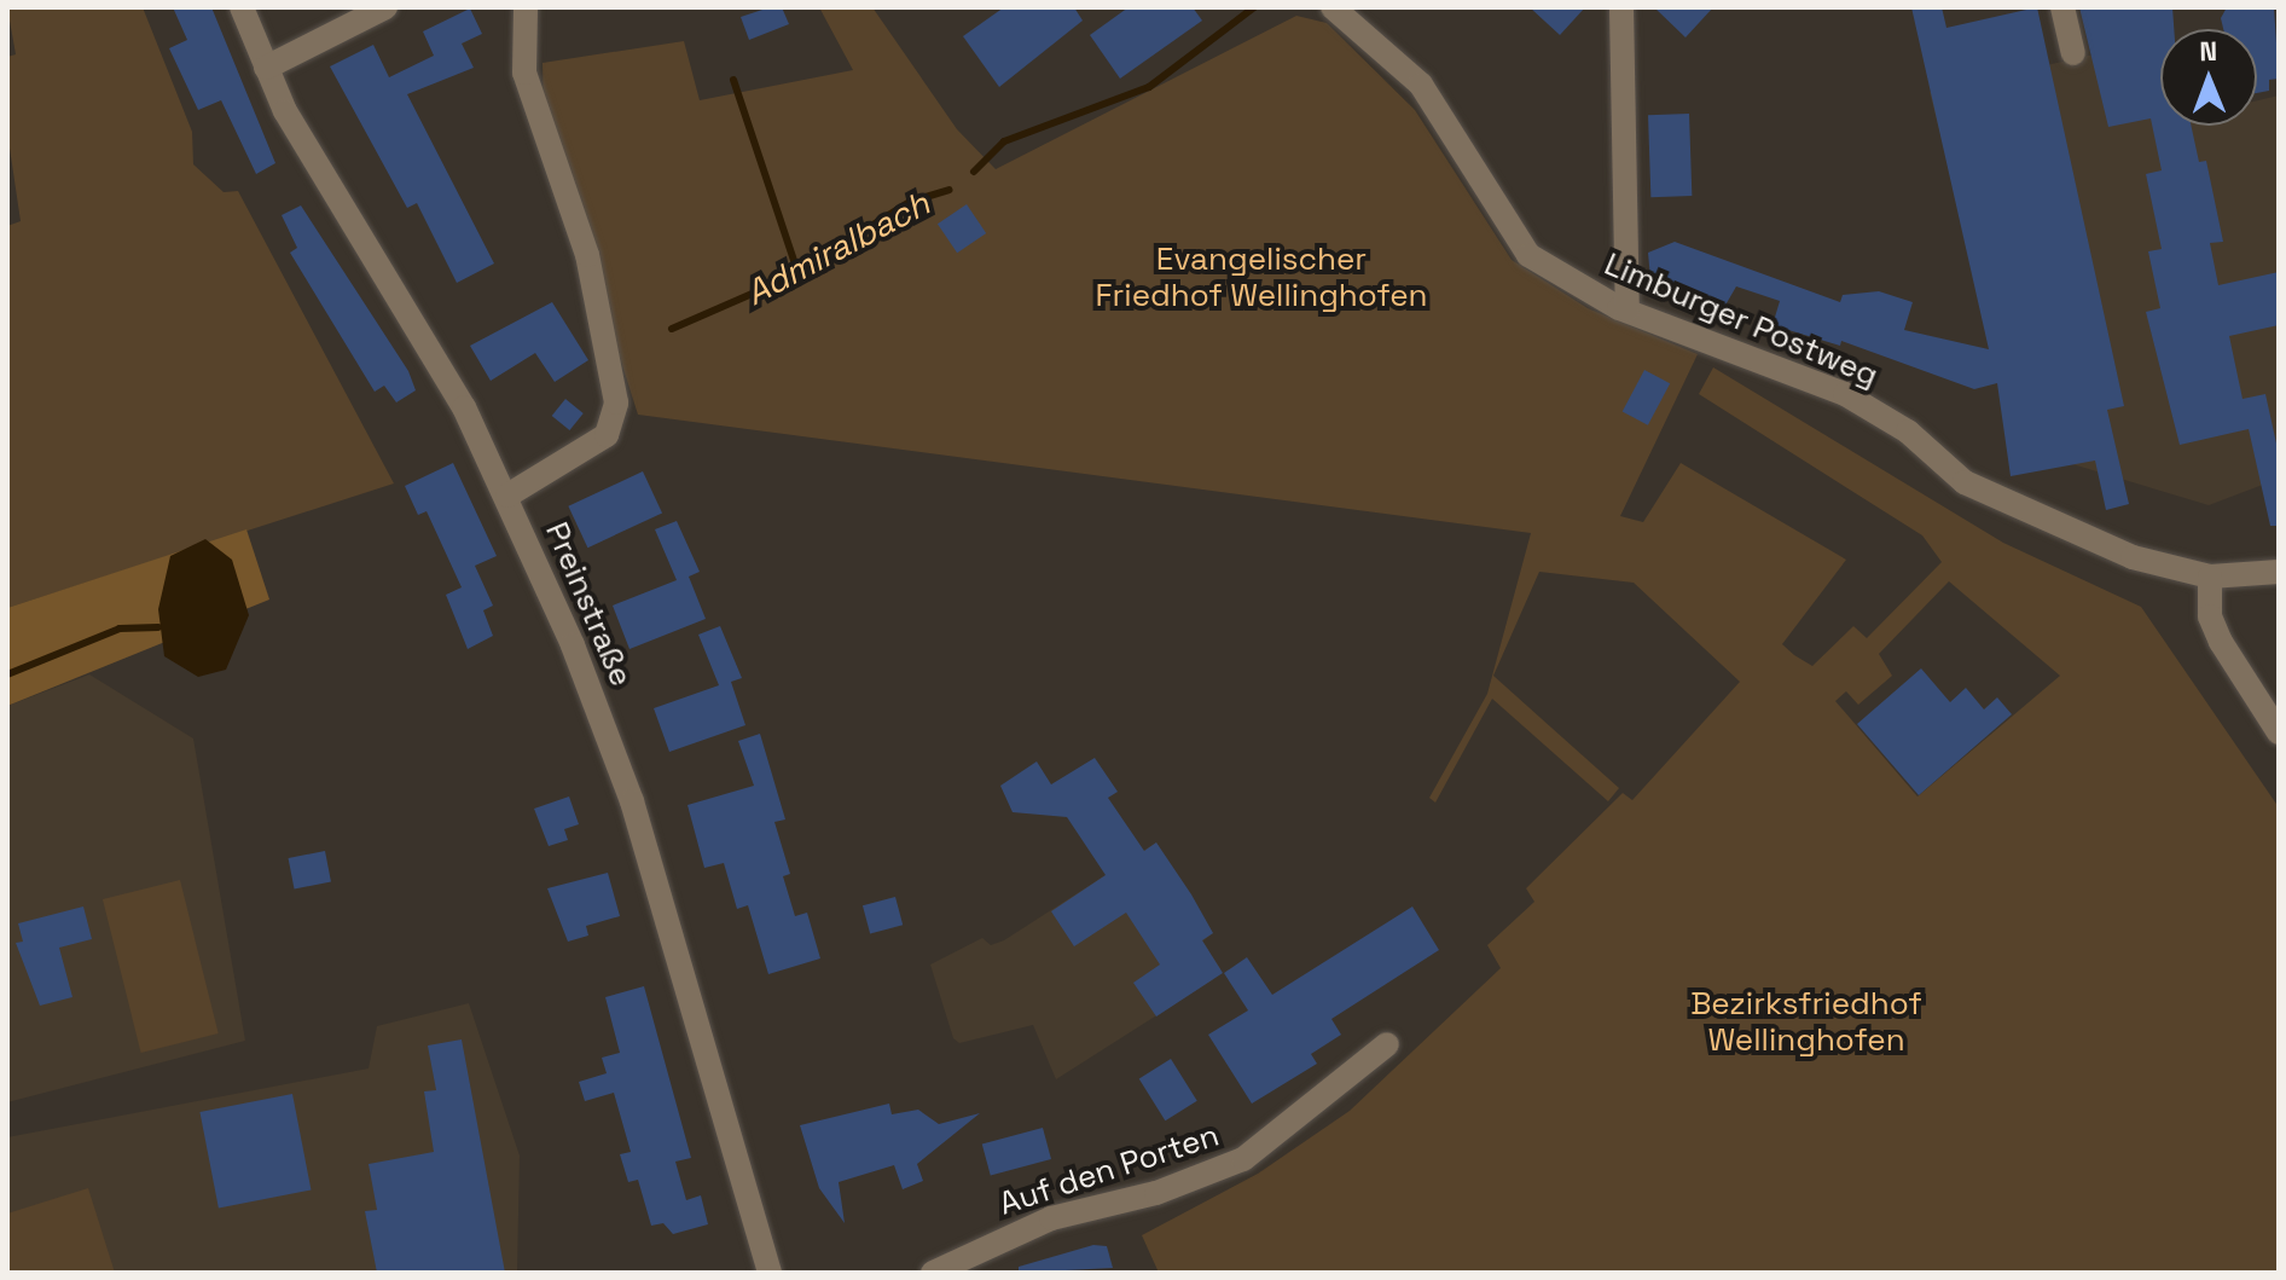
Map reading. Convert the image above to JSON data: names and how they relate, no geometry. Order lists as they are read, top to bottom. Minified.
{"streets":{"street":["Limburger Postweg","Preinstraße","Auf den Porten"]},"water":["Admiralbach"],"parks":["Evangelischer Friedhof Wellinghofen","Bezirksfriedhof Wellinghofen"],"north":"top"}
